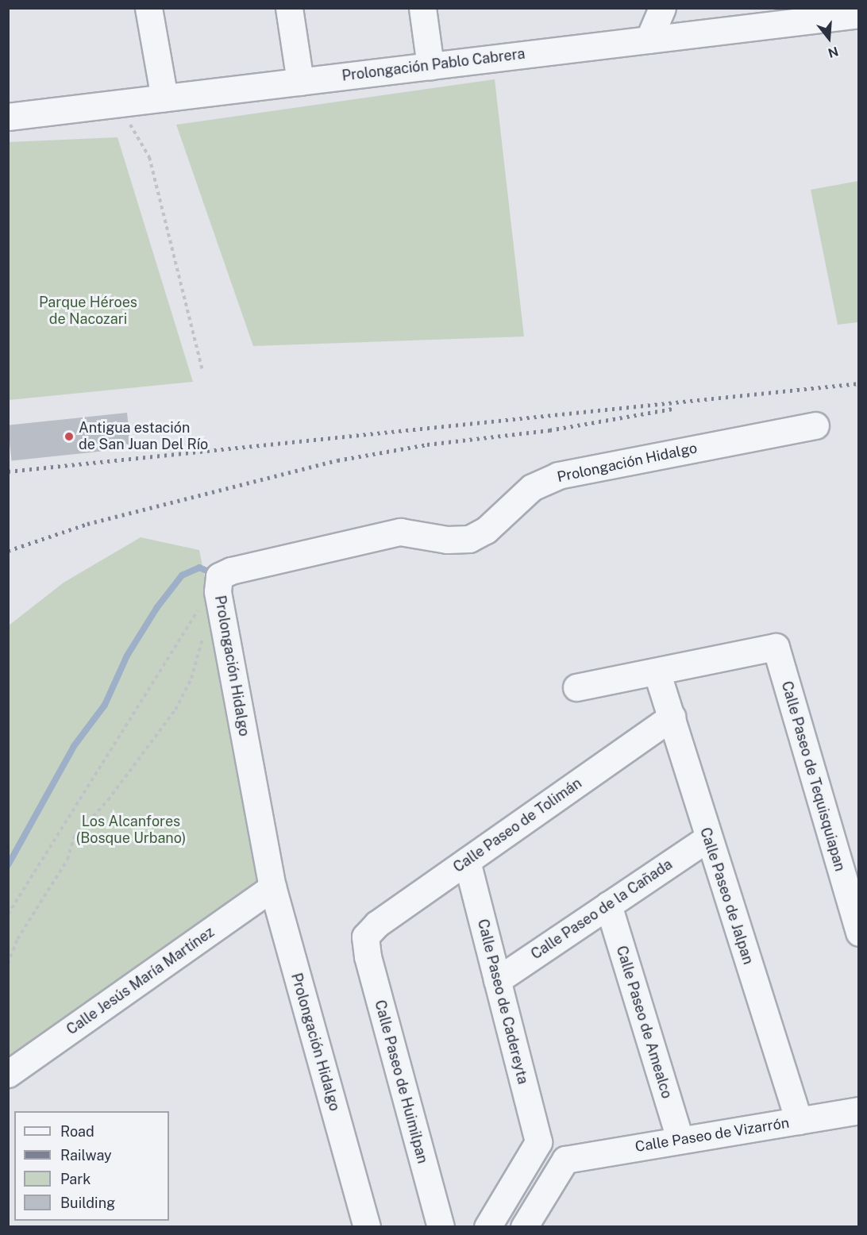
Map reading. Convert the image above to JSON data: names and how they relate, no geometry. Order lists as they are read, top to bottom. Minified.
{"streets":{"street":["Prolongación Pablo Cabrera","Prolongación Hidalgo","Calle Paseo de Tequisquiapan","Calle Paseo de Tolimán","Calle Paseo de Jalpan","Calle Paseo de la Cañada","Calle Jesús María Martínez","Calle Paseo de Cadereyta","Calle Paseo de Amealco","Calle Paseo de Huimilpan","Calle Paseo de Vizarrón"]},"crossings":[["Prolongación Hidalgo","Calle Jesús María Martínez"],["Calle Paseo de Tequisquiapan","Calle Paseo de Jalpan"],["Calle Paseo de Tolimán","Calle Paseo de Jalpan"],["Calle Paseo de Tolimán","Calle Paseo de Cadereyta"],["Calle Paseo de Tolimán","Calle Paseo de Huimilpan"],["Calle Paseo de Jalpan","Calle Paseo de la Cañada"],["Calle Paseo de Jalpan","Calle Paseo de Vizarrón"],["Calle Paseo de la Cañada","Calle Paseo de Cadereyta"],["Calle Paseo de la Cañada","Calle Paseo de Amealco"],["Calle Paseo de Amealco","Calle Paseo de Vizarrón"]],"parks":["Parque Héroes de Nacozari","Los Alcanfores (Bosque Urbano)"],"places":["Antigua estación de San Juan Del Río"],"legend":["Road","Railway","Park","Building"],"north":"bottom"}
